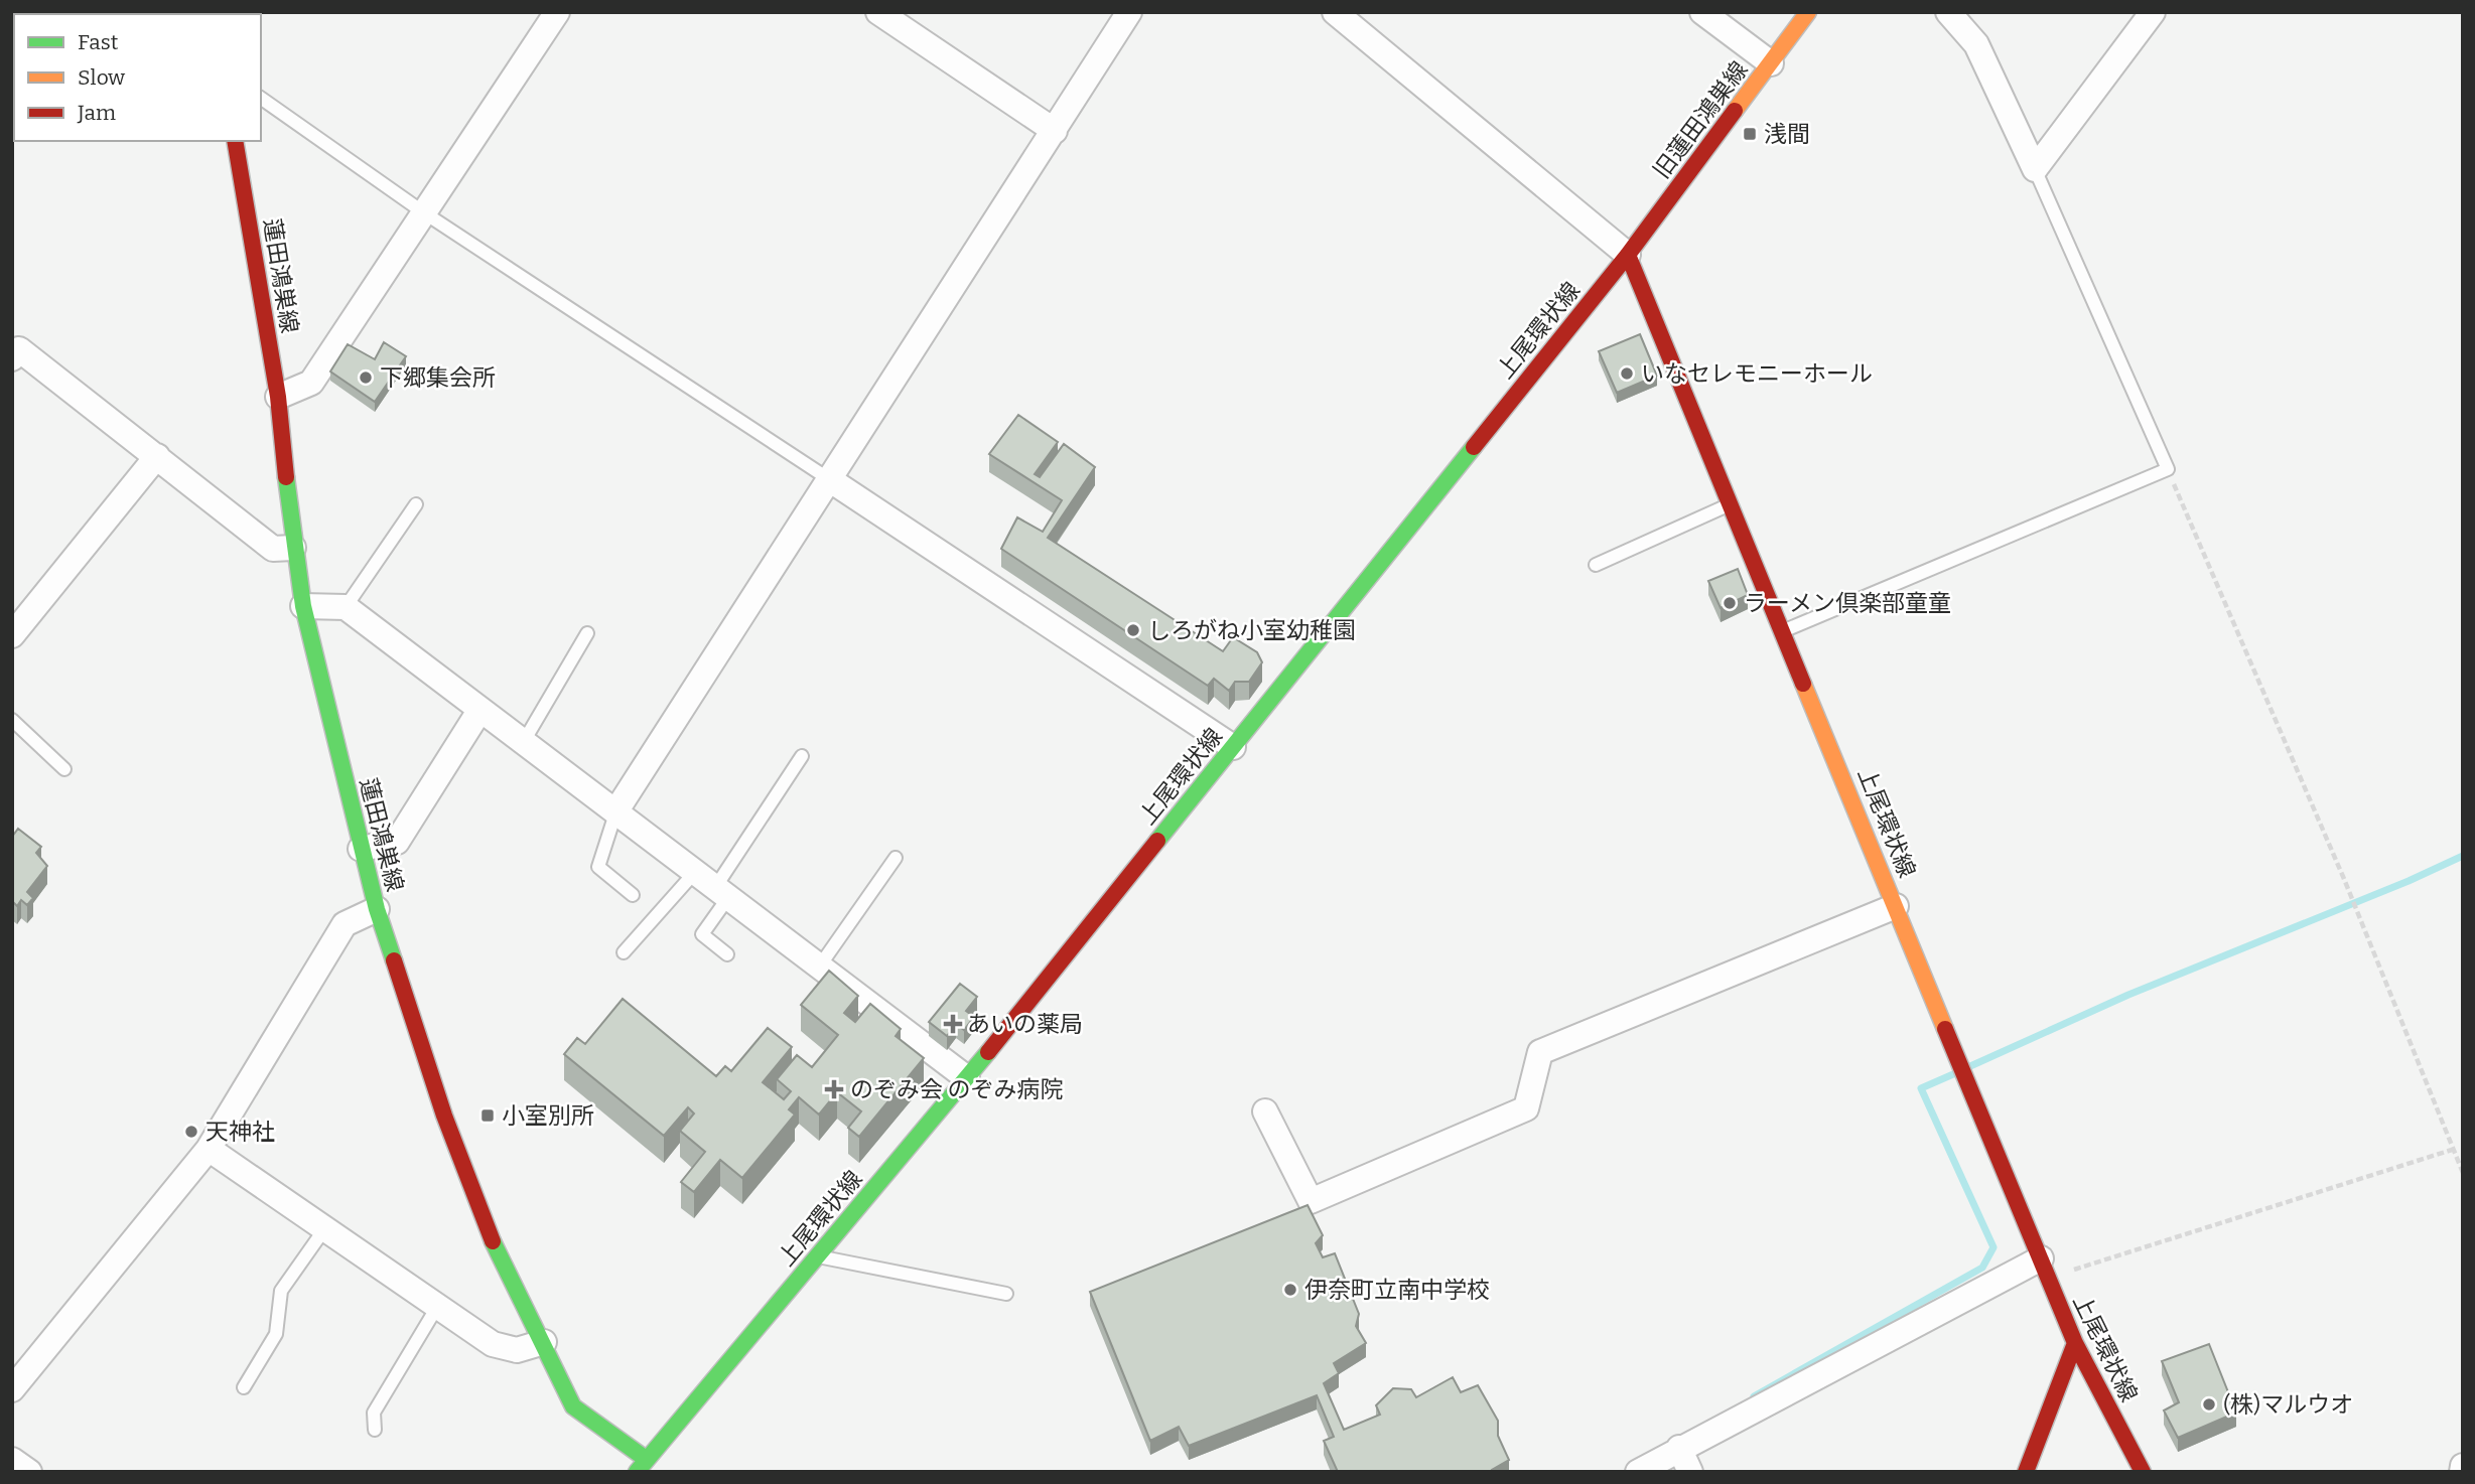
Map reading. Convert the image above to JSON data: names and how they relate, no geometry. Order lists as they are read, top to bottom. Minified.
{"streets":{"main road":["旧蓮田鴻巣線","蓮田鴻巣線","上尾環状線"]},"crossings":[["旧蓮田鴻巣線","上尾環状線"],["蓮田鴻巣線","上尾環状線"]],"places":{"transit":["浅間","小室別所"],"other":["いなセレモニーホール","下郷集会所","ラーメン倶楽部童童","しろがね小室幼稚園","天神社","伊奈町立南中学校","(株)マルウオ"],"health":["あいの薬局","のぞみ会 のぞみ病院"]},"legend":["Fast","Slow","Jam"]}
